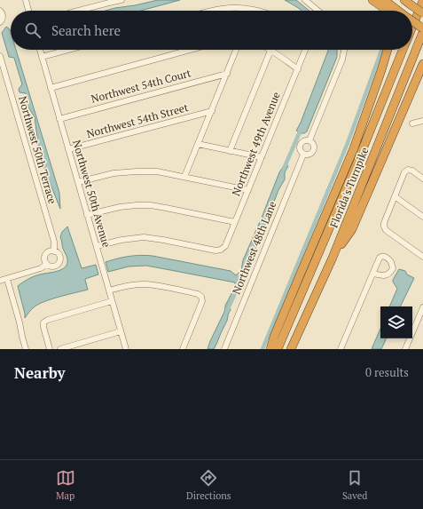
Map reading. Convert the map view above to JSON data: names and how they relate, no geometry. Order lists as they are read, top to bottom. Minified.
{"streets":{"highway":["Florida's Turnpike"],"street":["Northwest 54th Court","Northwest 54th Street","Northwest 49th Avenue","Northwest 50th Terrace","Northwest 50th Avenue","Northwest 48th Lane"]},"crossings":[["Northwest 54th Court","Northwest 50th Avenue"],["Northwest 54th Street","Northwest 50th Avenue"],["Northwest 49th Avenue","Northwest 50th Avenue"]],"page":{"search":"Search here","heading":["Nearby","0 results"],"nav":["Map","Directions","Saved"]}}
